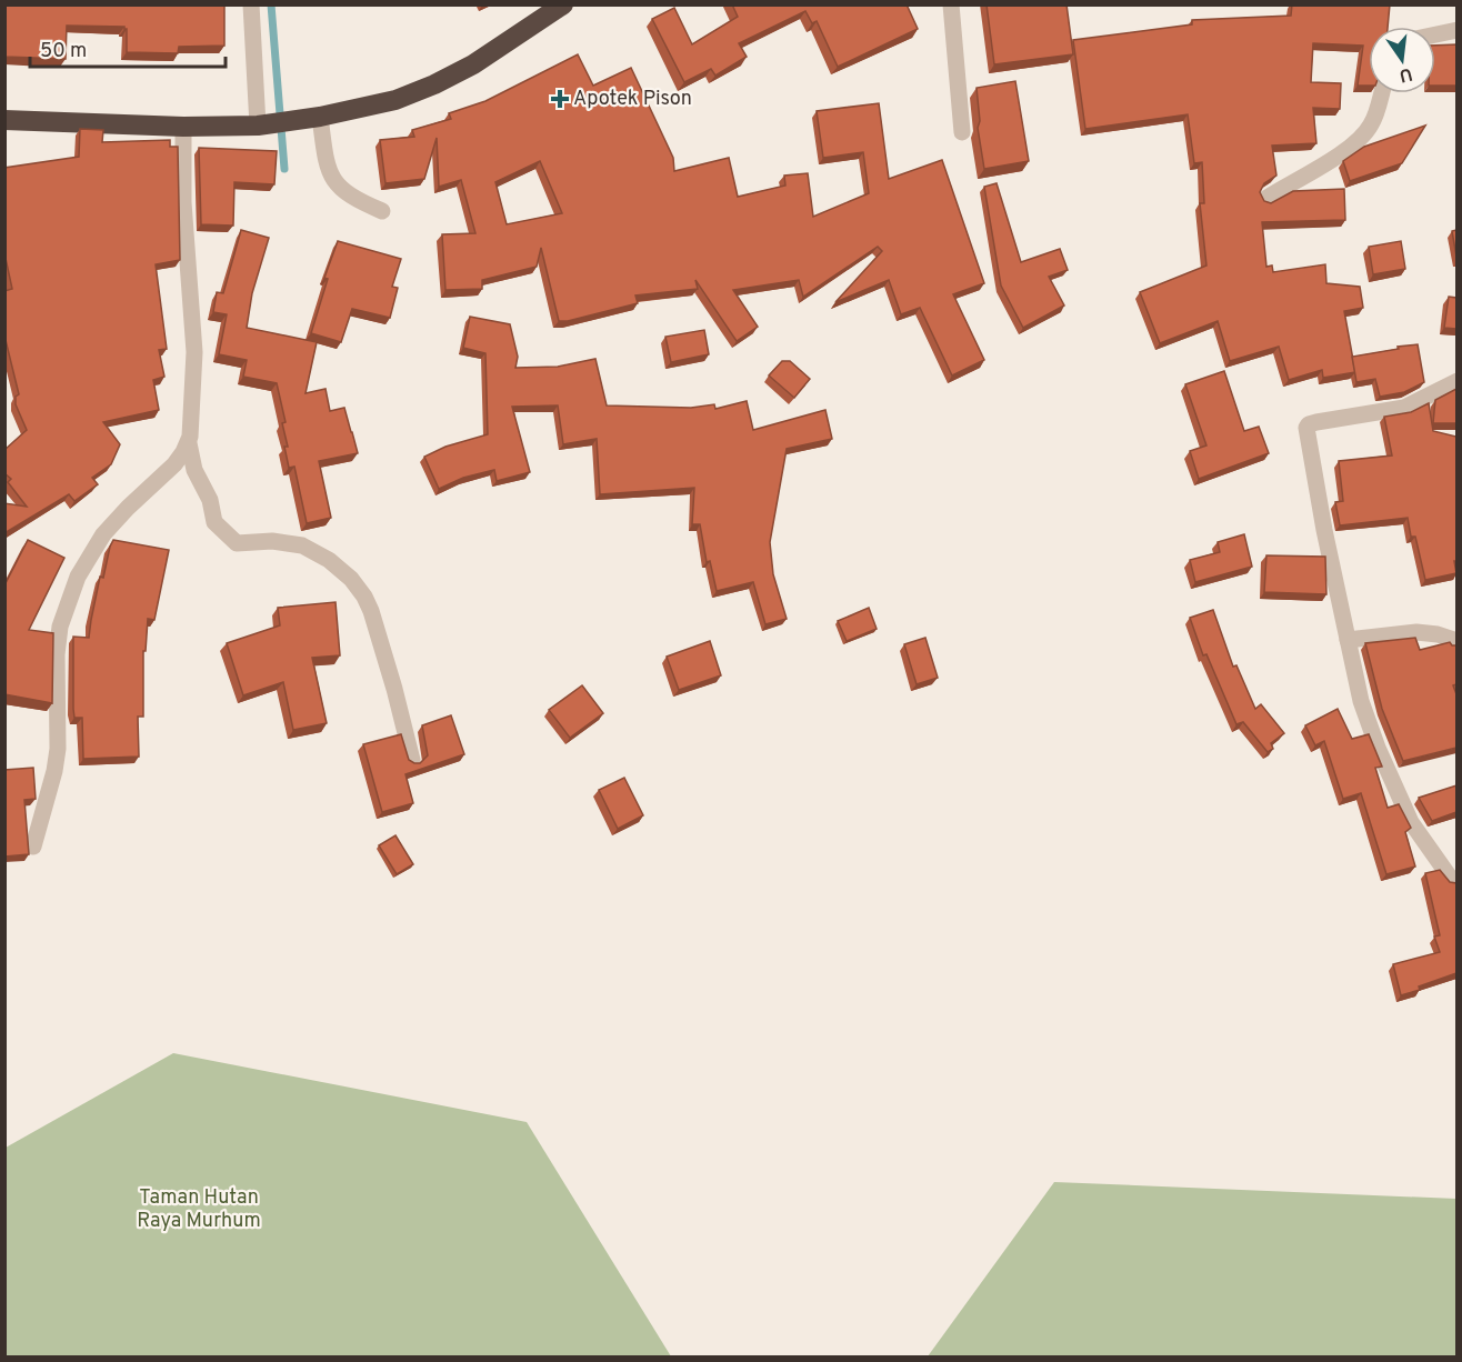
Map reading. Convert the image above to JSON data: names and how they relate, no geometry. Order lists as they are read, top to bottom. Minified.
{"parks":["Taman Hutan Raya Murhum"],"places":{"health":["Apotek Pison"]},"scale_bar":"50 m","north":"bottom"}
